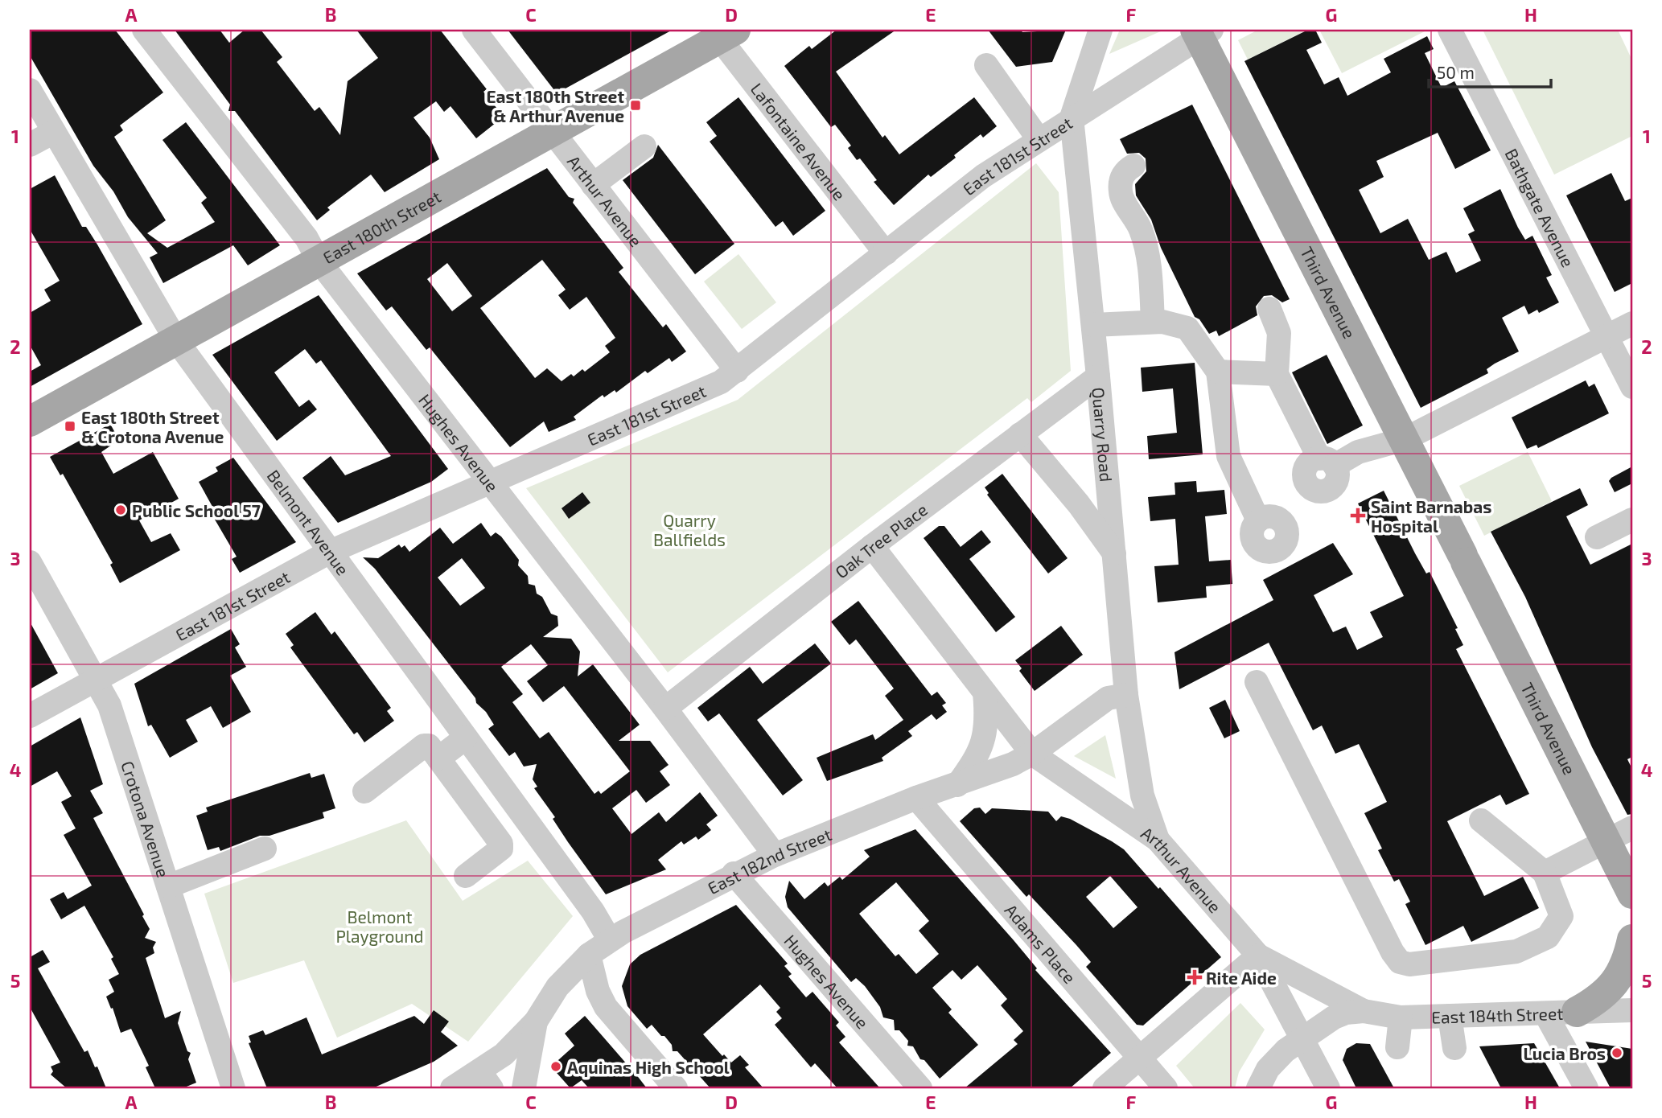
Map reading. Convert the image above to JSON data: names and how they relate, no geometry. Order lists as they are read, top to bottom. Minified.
{"streets":{"main road":["East 180th Street","Third Avenue"],"street":["Lafontaine Avenue","East 181st Street","Arthur Avenue","Bathgate Avenue","Quarry Road","Hughes Avenue","Belmont Avenue","Oak Tree Place","Crotona Avenue","East 182nd Street","Adams Place","East 184th Street"]},"crossings":[["Lafontaine Avenue","East 181st Street"],["Lafontaine Avenue","East 180th Street"],["East 181st Street","Arthur Avenue"],["East 181st Street","Third Avenue"],["East 181st Street","Quarry Road"],["East 181st Street","Hughes Avenue"],["East 181st Street","Belmont Avenue"],["East 181st Street","Crotona Avenue"],["Arthur Avenue","East 180th Street"],["Arthur Avenue","Quarry Road"],["Arthur Avenue","Oak Tree Place"],["Arthur Avenue","East 182nd Street"],["Arthur Avenue","East 184th Street"],["East 180th Street","Hughes Avenue"],["East 180th Street","Belmont Avenue"],["Quarry Road","Oak Tree Place"],["Quarry Road","East 182nd Street"],["Hughes Avenue","Oak Tree Place"],["Hughes Avenue","East 182nd Street"],["Belmont Avenue","East 182nd Street"],["East 182nd Street","Adams Place"]],"parks":["Quarry Ballfields","Belmont Playground"],"places":{"transit":["East 180th Street & Arthur Avenue","East 180th Street & Crotona Avenue"],"other":["Public School 57","Lucia Bros","Aquinas High School"],"health":["Saint Barnabas Hospital","Rite Aide"]},"scale_bar":"50 m","grid":{"columns":["A","B","C","D","E","F","G","H"],"rows":["1","2","3","4","5"]}}
